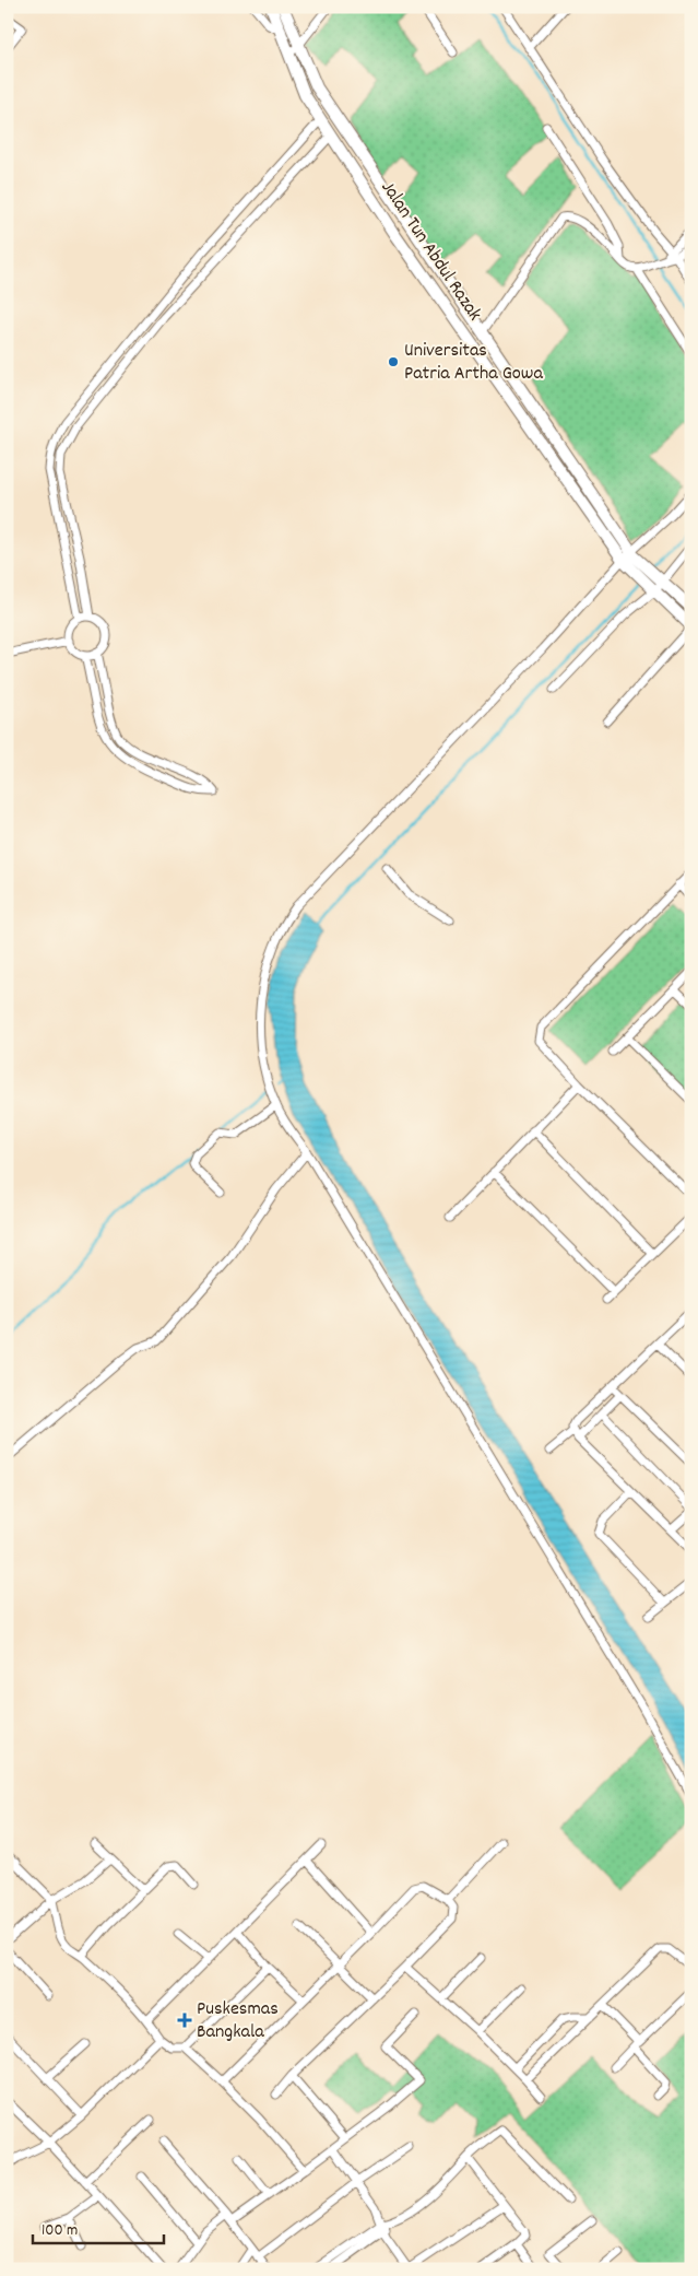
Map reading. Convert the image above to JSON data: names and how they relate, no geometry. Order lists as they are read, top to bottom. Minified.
{"streets":{"main road":["Jalan Tun Abdul Razak"]},"places":{"other":["Universitas Patria Artha Gowa"],"health":["Puskesmas Bangkala"]},"scale_bar":"100 m"}
